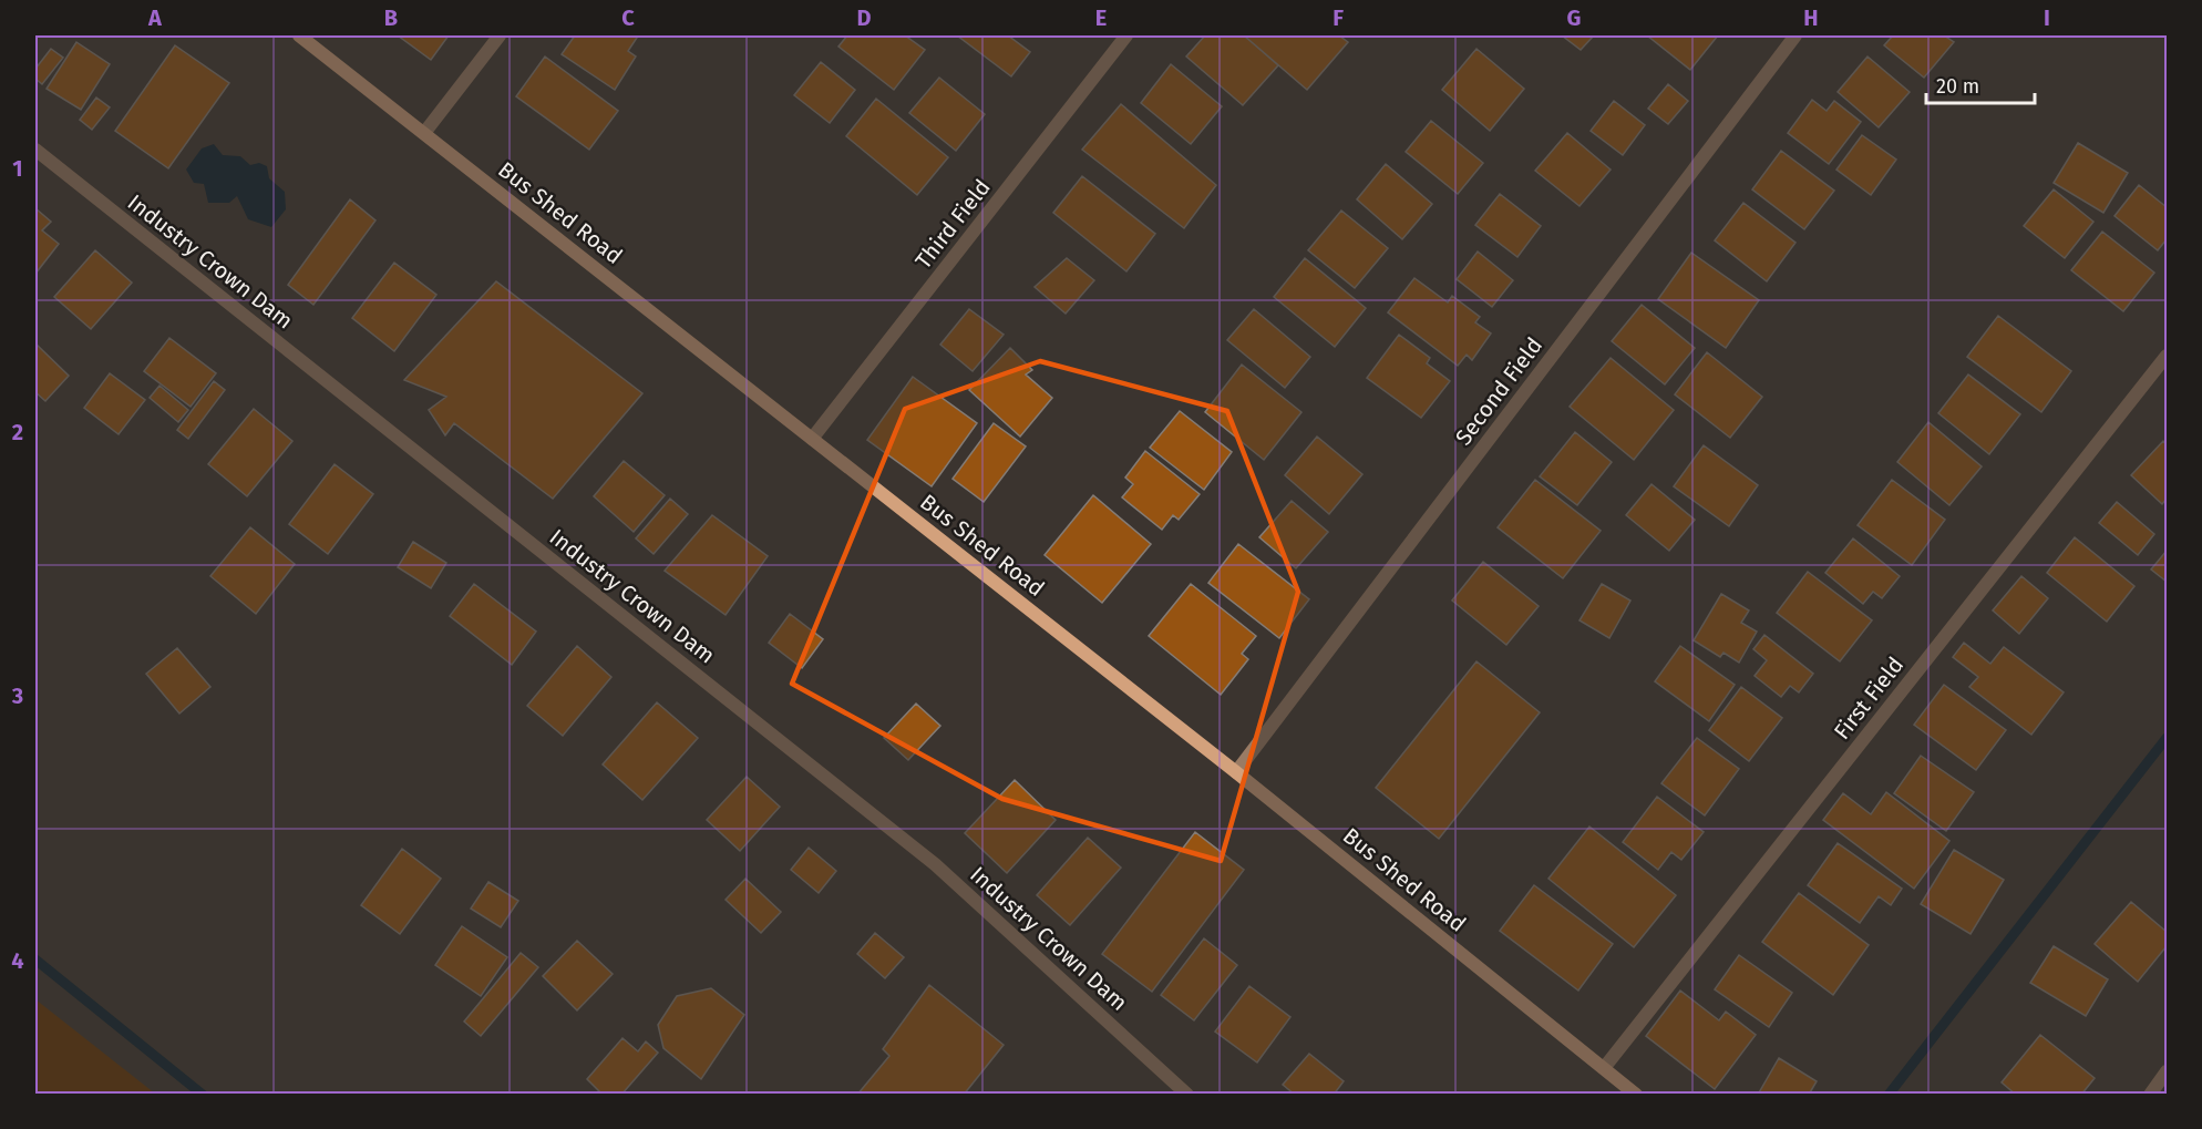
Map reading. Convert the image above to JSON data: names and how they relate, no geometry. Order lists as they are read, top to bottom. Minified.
{"streets":{"street":["Bus Shed Road","Third Field","Industry Crown Dam","Second Field","First Field"]},"crossings":[["Bus Shed Road","Third Field"],["Bus Shed Road","Second Field"],["Bus Shed Road","First Field"]],"scale_bar":"20 m","grid":{"columns":["A","B","C","D","E","F","G","H","I"],"rows":["1","2","3","4"]}}
